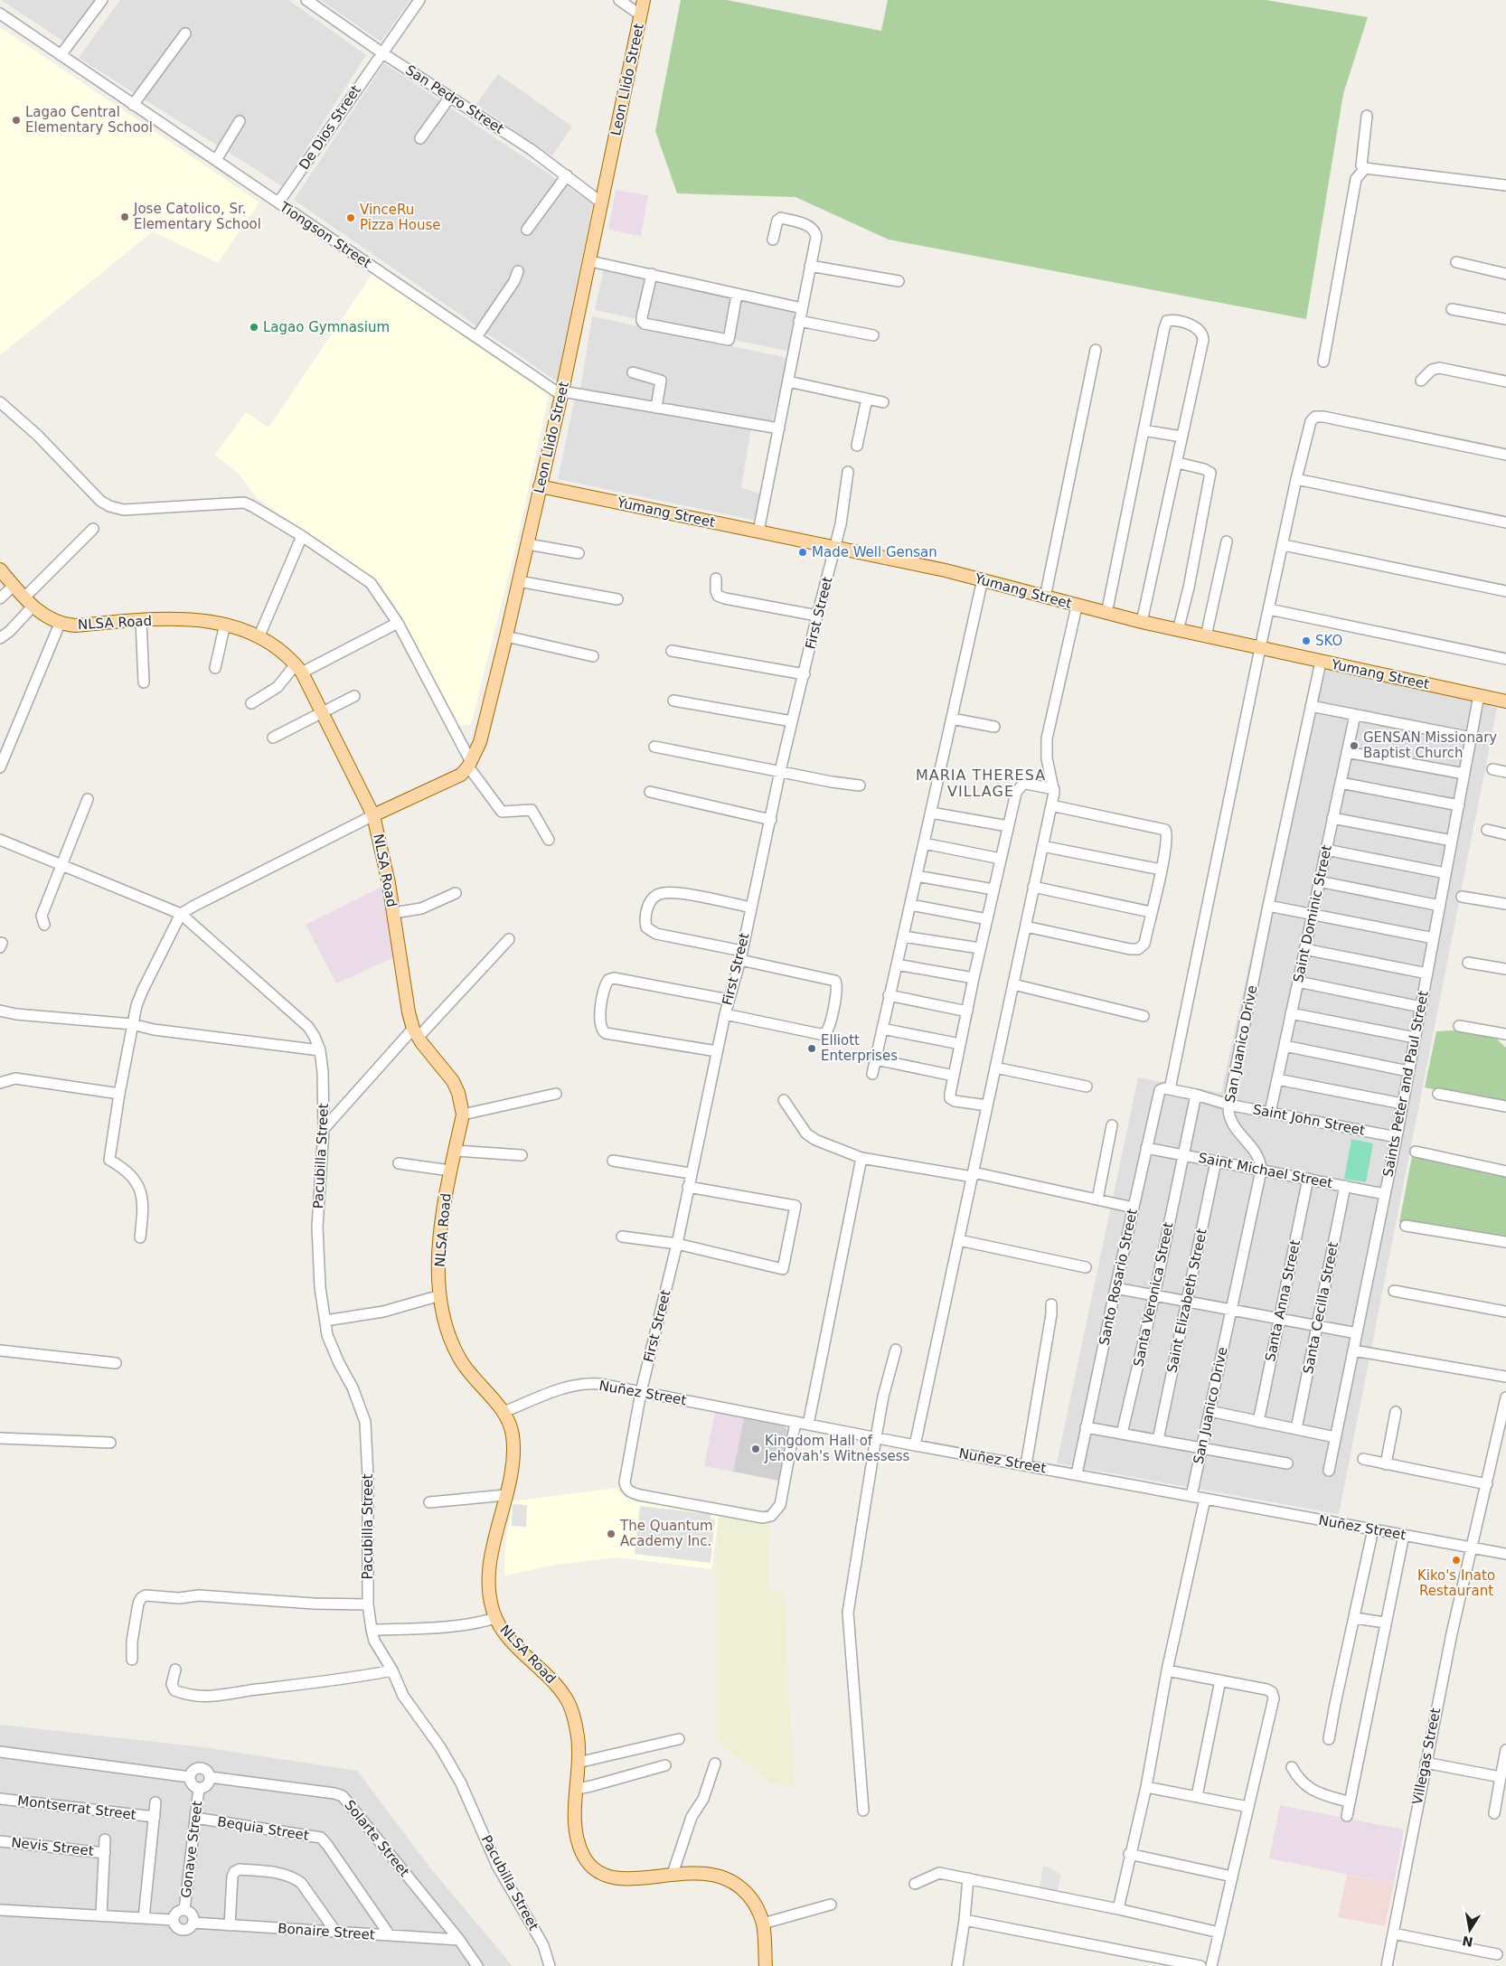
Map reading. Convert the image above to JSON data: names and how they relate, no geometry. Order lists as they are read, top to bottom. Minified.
{"streets":{"main road":["Leon Llido Street","Yumang Street","NLSA Road"],"street":["San Pedro Street","De Dios Street","Tiongson Street","First Street","Saint Dominic Street","San Juanico Drive","Saints Peter and Paul Street","Saint John Street","Pacubilla Street","Saint Michael Street","Santo Rosario Street","Santa Veronica Street","Saint Elizabeth Street","Santa Anna Street","Santa Cecilla Street","Nuñez Street","Villegas Street","Montserrat Street","Bequia Street","Solarte Street","Nevis Street","Gonave Street","Bonaire Street"]},"crossings":[["Leon Llido Street","San Pedro Street"],["Leon Llido Street","Tiongson Street"],["Leon Llido Street","Yumang Street"],["San Pedro Street","De Dios Street"],["De Dios Street","Tiongson Street"],["Yumang Street","First Street"],["Yumang Street","San Juanico Drive"],["Yumang Street","Saints Peter and Paul Street"],["First Street","Nuñez Street"],["NLSA Road","Nuñez Street"],["Saint Dominic Street","Saint John Street"],["San Juanico Drive","Saint John Street"],["San Juanico Drive","Saint Michael Street"],["San Juanico Drive","Nuñez Street"],["Saints Peter and Paul Street","Saint John Street"],["Saints Peter and Paul Street","Saint Michael Street"],["Saint John Street","Santo Rosario Street"],["Saint John Street","Santa Veronica Street"],["Saint Michael Street","Santo Rosario Street"],["Saint Michael Street","Santa Veronica Street"],["Saint Michael Street","Saint Elizabeth Street"],["Saint Michael Street","Santa Anna Street"],["Saint Michael Street","Santa Cecilla Street"],["Santo Rosario Street","Nuñez Street"],["Nuñez Street","Villegas Street"],["Bequia Street","Gonave Street"],["Bequia Street","Bonaire Street"],["Solarte Street","Gonave Street"],["Solarte Street","Bonaire Street"],["Gonave Street","Bonaire Street"]],"districts":["MARIA THERESA VILLAGE"],"places":["Lagao Central Elementary School","Jose Catolico, Sr. Elementary School","VinceRu Pizza House","Lagao Gymnasium","Made Well Gensan","SKO","GENSAN Missionary Baptist Church","Elliott Enterprises","Kingdom Hall of Jehovah's Witnessess","The Quantum Academy Inc.","Kiko's Inato Restaurant"],"north":"bottom"}
